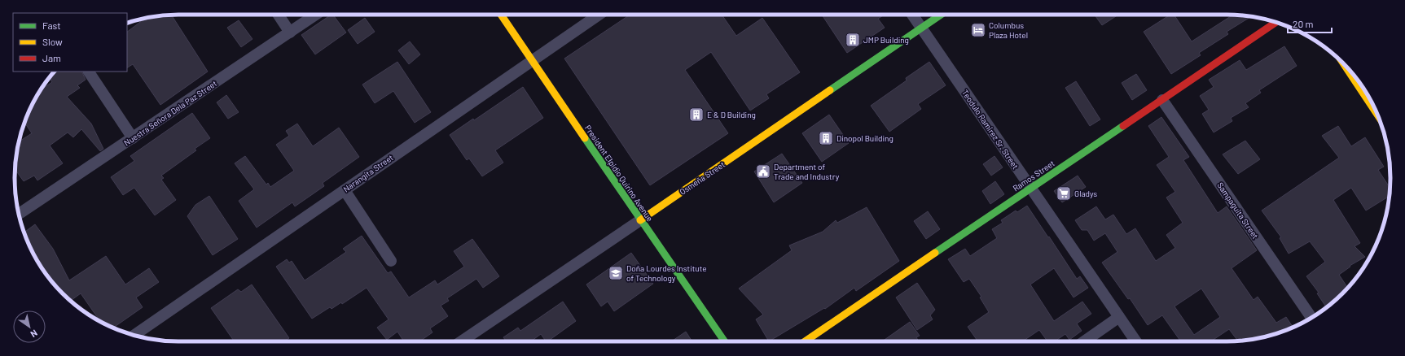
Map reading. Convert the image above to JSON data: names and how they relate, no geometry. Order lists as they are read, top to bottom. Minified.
{"streets":{"street":["Nuestra Señora Dela Paz Street","Teodulo Ramirez Sr. Street","Narangita Street","President Elpidio Quirino Avenue","Ramos Street","Osmeña Street","Sampaguita Street"]},"crossings":[["Teodulo Ramirez Sr. Street","Ramos Street"],["Teodulo Ramirez Sr. Street","Osmeña Street"],["Narangita Street","President Elpidio Quirino Avenue"],["President Elpidio Quirino Avenue","Osmeña Street"],["Ramos Street","Sampaguita Street"]],"places":{"hotel":["Columbus Plaza Hotel"],"building":["JMP Building","E & D Building","Dinopol Building"],"public building":["Department of Trade and Industry"],"supermarket":["Gladys"],"school or university":["Doña Lourdes Institute of Technology"]},"legend":["Fast","Slow","Jam"],"scale_bar":"20 m","north":"bottom right"}
